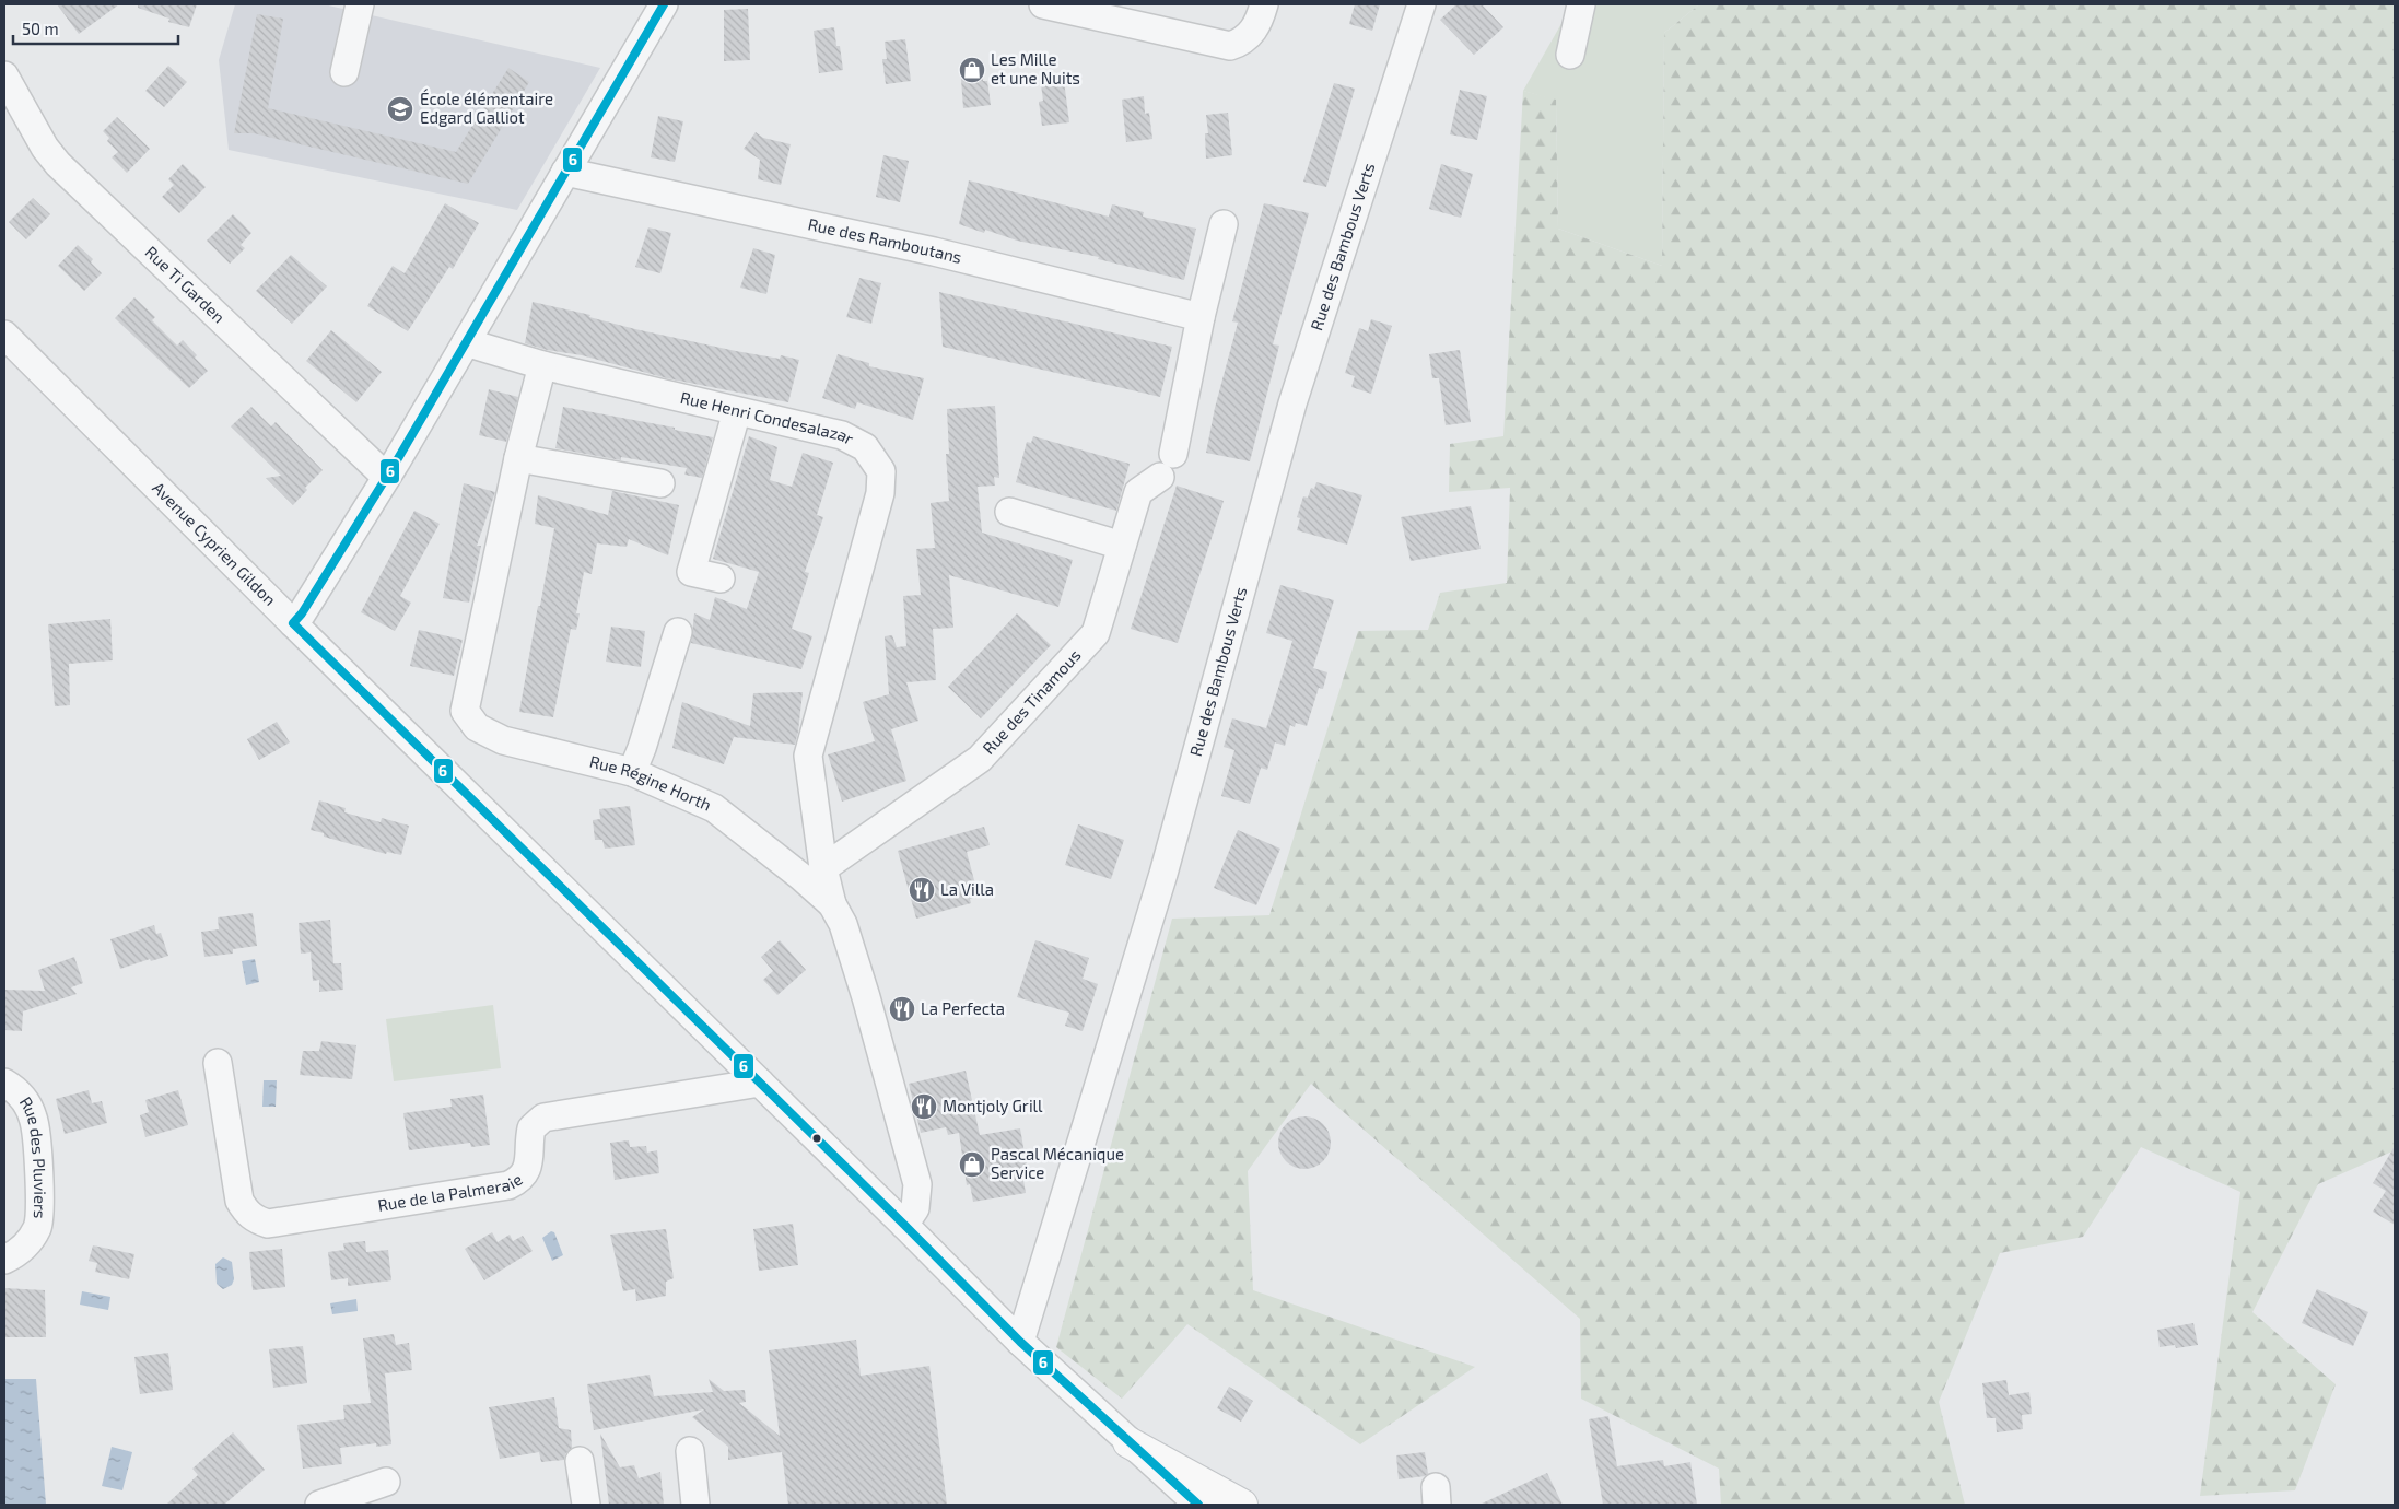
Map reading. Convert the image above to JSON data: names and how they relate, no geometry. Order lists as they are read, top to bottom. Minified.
{"streets":{"street":["Rue des Ramboutans","Rue des Bambous Verts","Rue Ti Garden","Rue Henri Condesalazar","Avenue Cyprien Gildon","Rue des Tinamous","Rue Régine Horth","Rue des Pluviers","Rue de la Palmeraie"]},"crossings":[["Rue des Ramboutans","Rue des Tinamous"],["Rue des Bambous Verts","Avenue Cyprien Gildon"],["Rue Henri Condesalazar","Rue des Tinamous"],["Rue Henri Condesalazar","Rue Régine Horth"],["Avenue Cyprien Gildon","Rue Régine Horth"],["Avenue Cyprien Gildon","Rue de la Palmeraie"]],"places":{"shop":["Les Mille et une Nuits","Pascal Mécanique Service"],"school or university":["École élémentaire Edgard Galliot"],"restaurant":["La Villa","La Perfecta","Montjoly Grill"]},"lines":["transit line 6"],"scale_bar":"50 m"}
